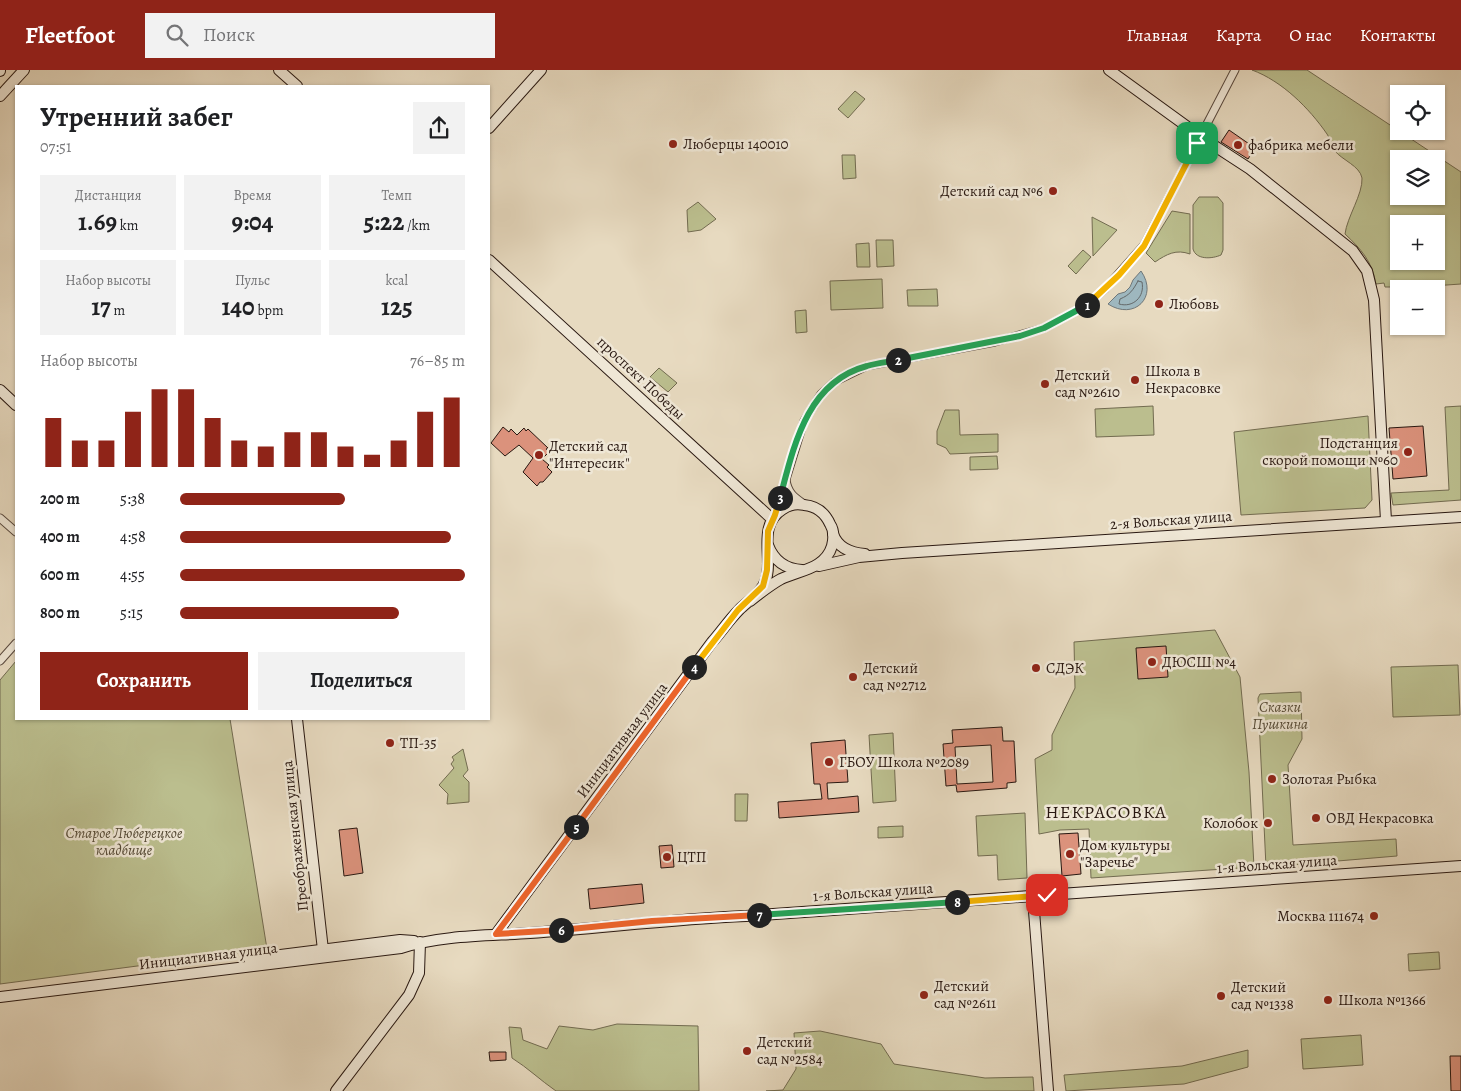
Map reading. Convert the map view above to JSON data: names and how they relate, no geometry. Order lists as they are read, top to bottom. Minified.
{"streets":{"main road":["проспект Победы","2-я Вольская улица","Инициативная улица","Преображенская улица","1-я Вольская улица"]},"crossings":[["проспект Победы","2-я Вольская улица"],["проспект Победы","Инициативная улица"],["2-я Вольская улица","Инициативная улица"],["Инициативная улица","Преображенская улица"],["Инициативная улица","1-я Вольская улица"]],"districts":["НЕКРАСОВКА"],"parks":["Сказки Пушкина","Старое Люберецкое кладбище"],"places":["Люберцы 140010","фабрика мебели","Детский сад №6","Любовь","Школа в Некрасовке","Детский сад №2610","Подстанция скорой помощи №60","Детский сад \"Интересик\"","ДЮСШ №4","СДЭК","Детский сад №2712","ТП-35","ГБОУ Школа №2089","Золотая Рыбка","ОВД Некрасовка","Колобок","Дом культуры \"Заречье\"","ЦТП","Москва 111674","Детский сад №2611","Детский сад №1338","Школа №1366","Детский сад №2584"],"page":{"header":"Fleetfoot","search":"Поиск","nav":["Главная","Карта","О нас","Контакты"],"map_buttons":["+","−"],"heading":["Утренний забег","07:51"],"stats":[["Дистанция","1.69 km"],["Время","9:04"],["Темп","5:22 /km"],["Набор высоты","17 m"],["Пульс","140 bpm"],["kcal","125"]],"pins":["1","2","3","4","5","8","7","6"],"chart":["Набор высоты","76–85 m"],"list":[{"name":"200 m","note":"5:38"},{"name":"400 m","note":"4:58"},{"name":"600 m","note":"4:55"},{"name":"800 m","note":"5:15"}],"buttons":["Сохранить","Поделиться"]}}
